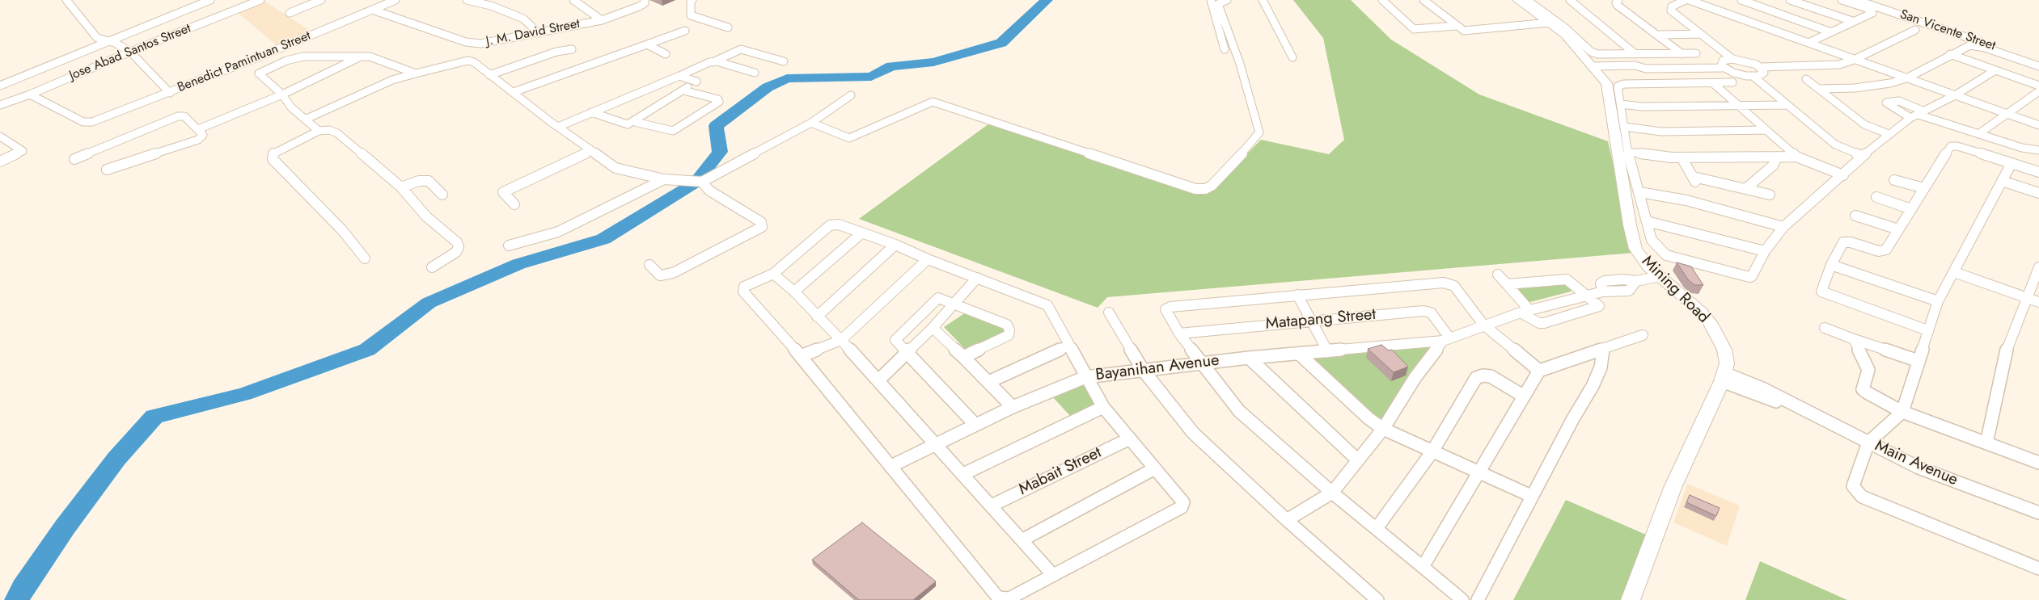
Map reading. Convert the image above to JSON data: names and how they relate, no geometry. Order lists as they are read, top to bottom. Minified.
{"streets":{"street":["San Vicente Street","J. M. David Street","Jose Abad Santos Street","Benedict Pamintuan Street","Mining Road","Matapang Street","Bayanihan Avenue","Main Avenue","Mabait Street"]},"crossings":[["J. M. David Street","Benedict Pamintuan Street"],["Jose Abad Santos Street","Benedict Pamintuan Street"],["Mining Road","Bayanihan Avenue"],["Mining Road","Main Avenue"],["Matapang Street","Bayanihan Avenue"]]}
